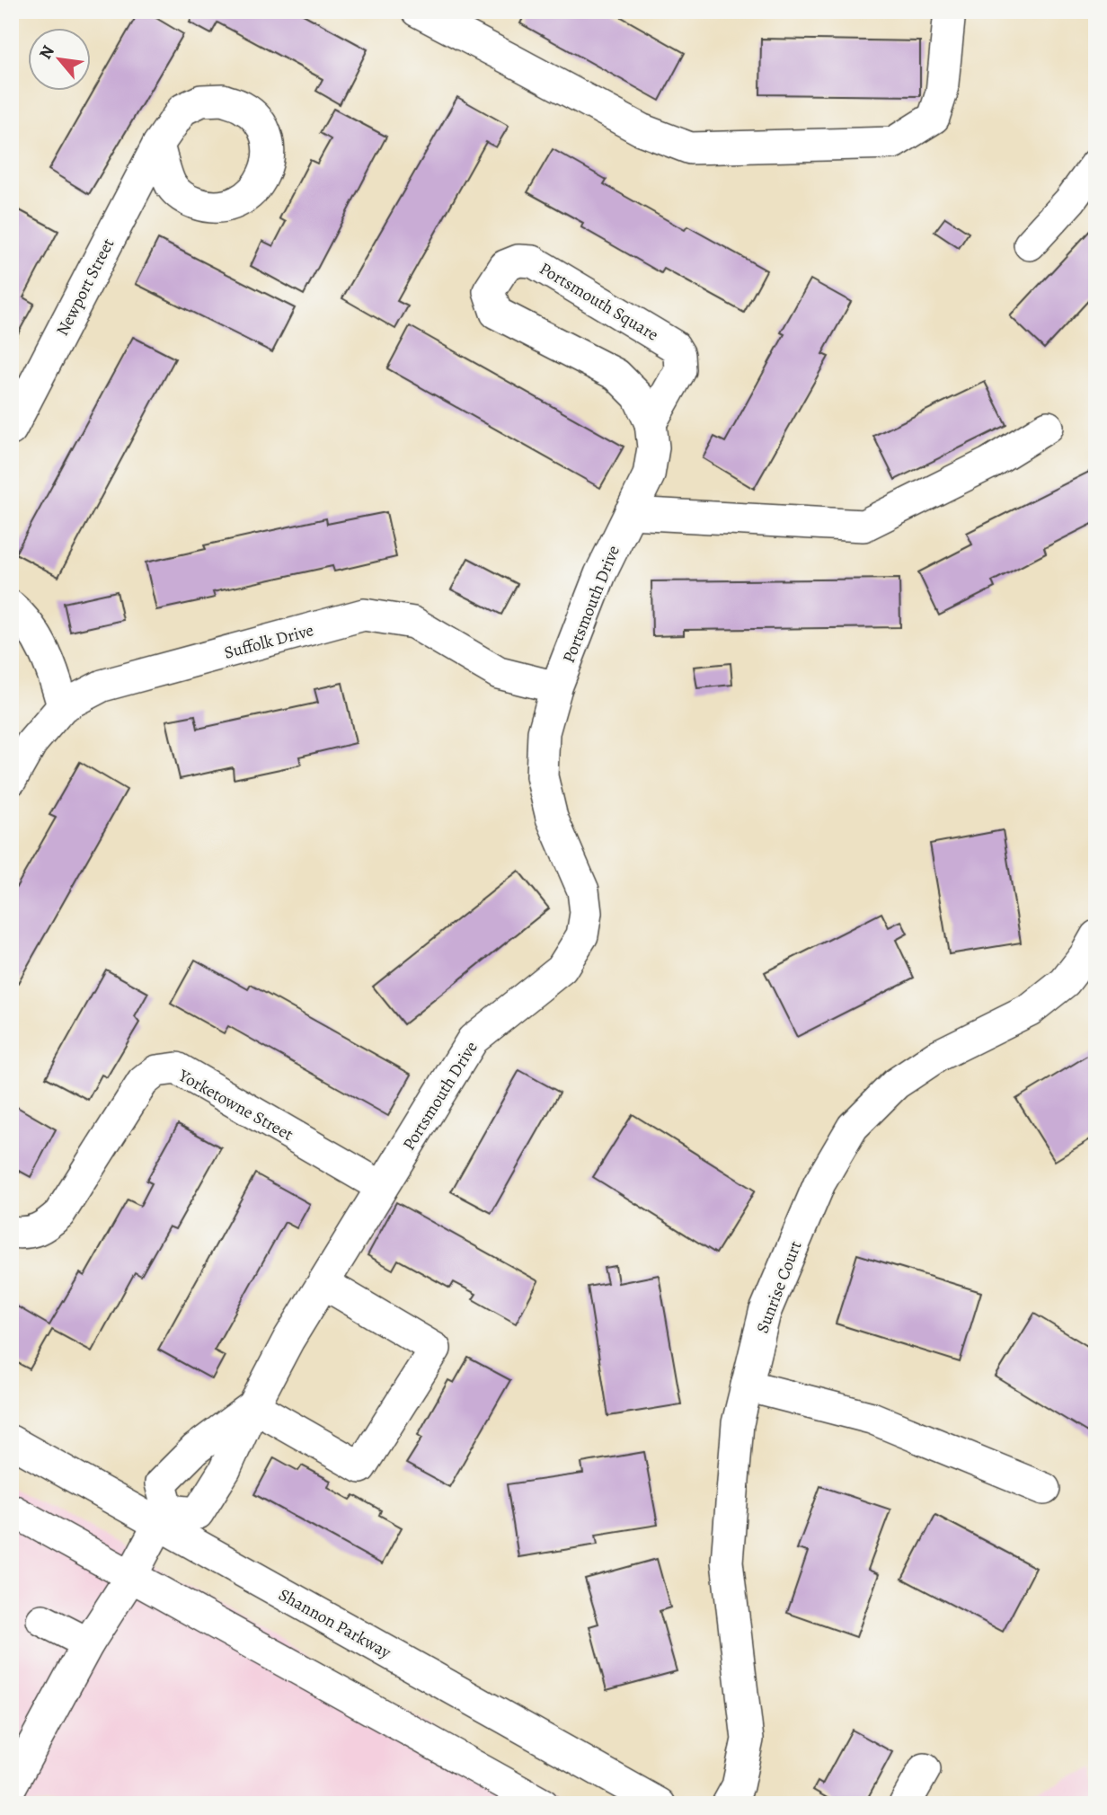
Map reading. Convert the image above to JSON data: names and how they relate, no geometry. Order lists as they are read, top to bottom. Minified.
{"streets":{"street":["Newport Street","Portsmouth Square","Portsmouth Drive","Suffolk Drive","Yorketowne Street","Sunrise Court","Shannon Parkway"]},"crossings":[["Portsmouth Square","Portsmouth Drive"],["Portsmouth Drive","Suffolk Drive"],["Portsmouth Drive","Yorketowne Street"],["Portsmouth Drive","Shannon Parkway"]],"north":"top left"}
